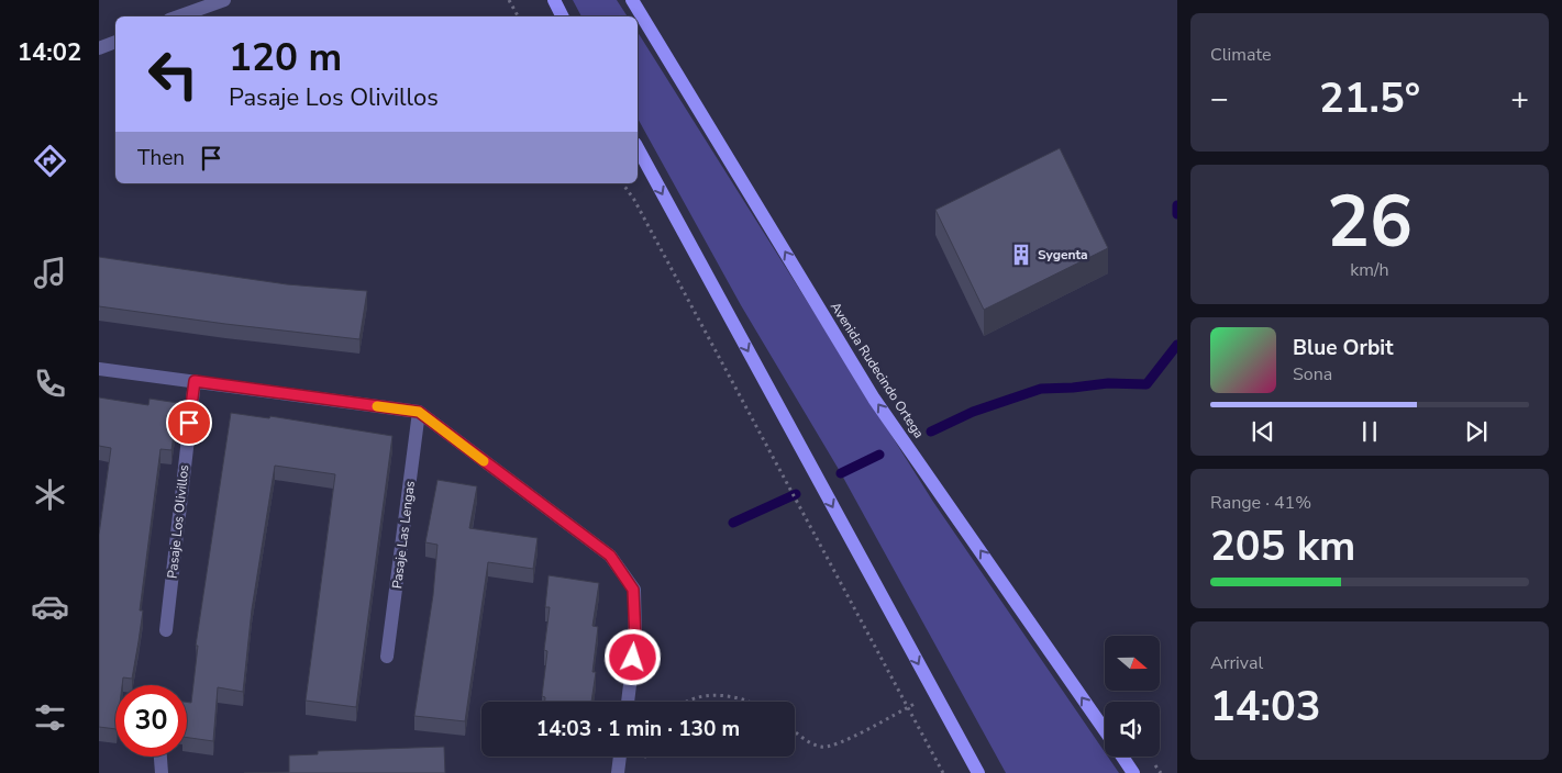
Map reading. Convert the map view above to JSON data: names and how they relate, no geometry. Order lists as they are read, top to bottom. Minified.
{"streets":{"main road":["Avenida Rudecindo Ortega"],"street":["Pasaje Los Olivillos","Pasaje Las Lengas"]},"places":{"building":["Sygenta"]},"north":"right","page":{"tabs":"14:02","tile":["Climate",["26","km/h"],["Range · 41%","205 km"],["Arrival","14:03"]],"turn":["120 m","Pasaje Los Olivillos"],"heat":["−","21.5°","+"],"then":"Then","song":["Blue Orbit","Sona"],"limit":"30","trip":"14:03 · 1 min · 130 m"}}
